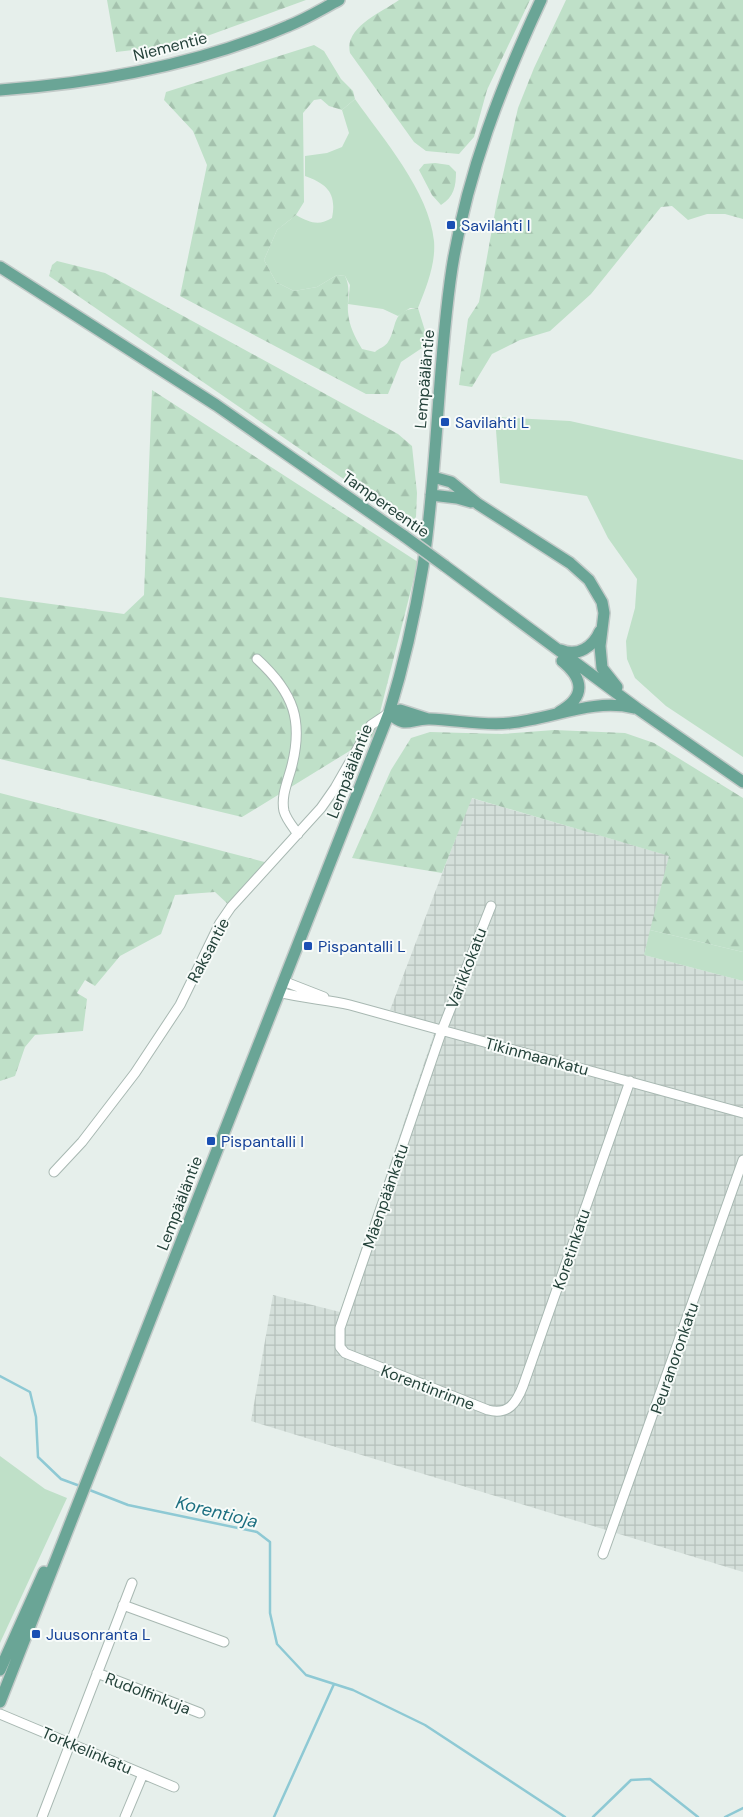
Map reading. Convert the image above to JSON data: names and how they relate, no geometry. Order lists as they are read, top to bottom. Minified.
{"streets":{"main road":["Niementie","Lempääläntie","Tampereentie"],"street":["Raksantie","Varikkokatu","Tikinmaankatu","Mäenpäänkatu","Koretinkatu","Peuranoronkatu","Korentinrinne","Rudolfinkuja","Torkkelinkatu"]},"crossings":[["Lempääläntie","Raksantie"],["Lempääläntie","Tikinmaankatu"],["Varikkokatu","Tikinmaankatu"],["Varikkokatu","Mäenpäänkatu"],["Tikinmaankatu","Mäenpäänkatu"],["Tikinmaankatu","Koretinkatu"],["Mäenpäänkatu","Korentinrinne"],["Koretinkatu","Korentinrinne"]],"water":["Korentioja"],"places":{"transit":["Savilahti I","Savilahti L","Pispantalli L","Pispantalli I","Juusonranta L"]}}
